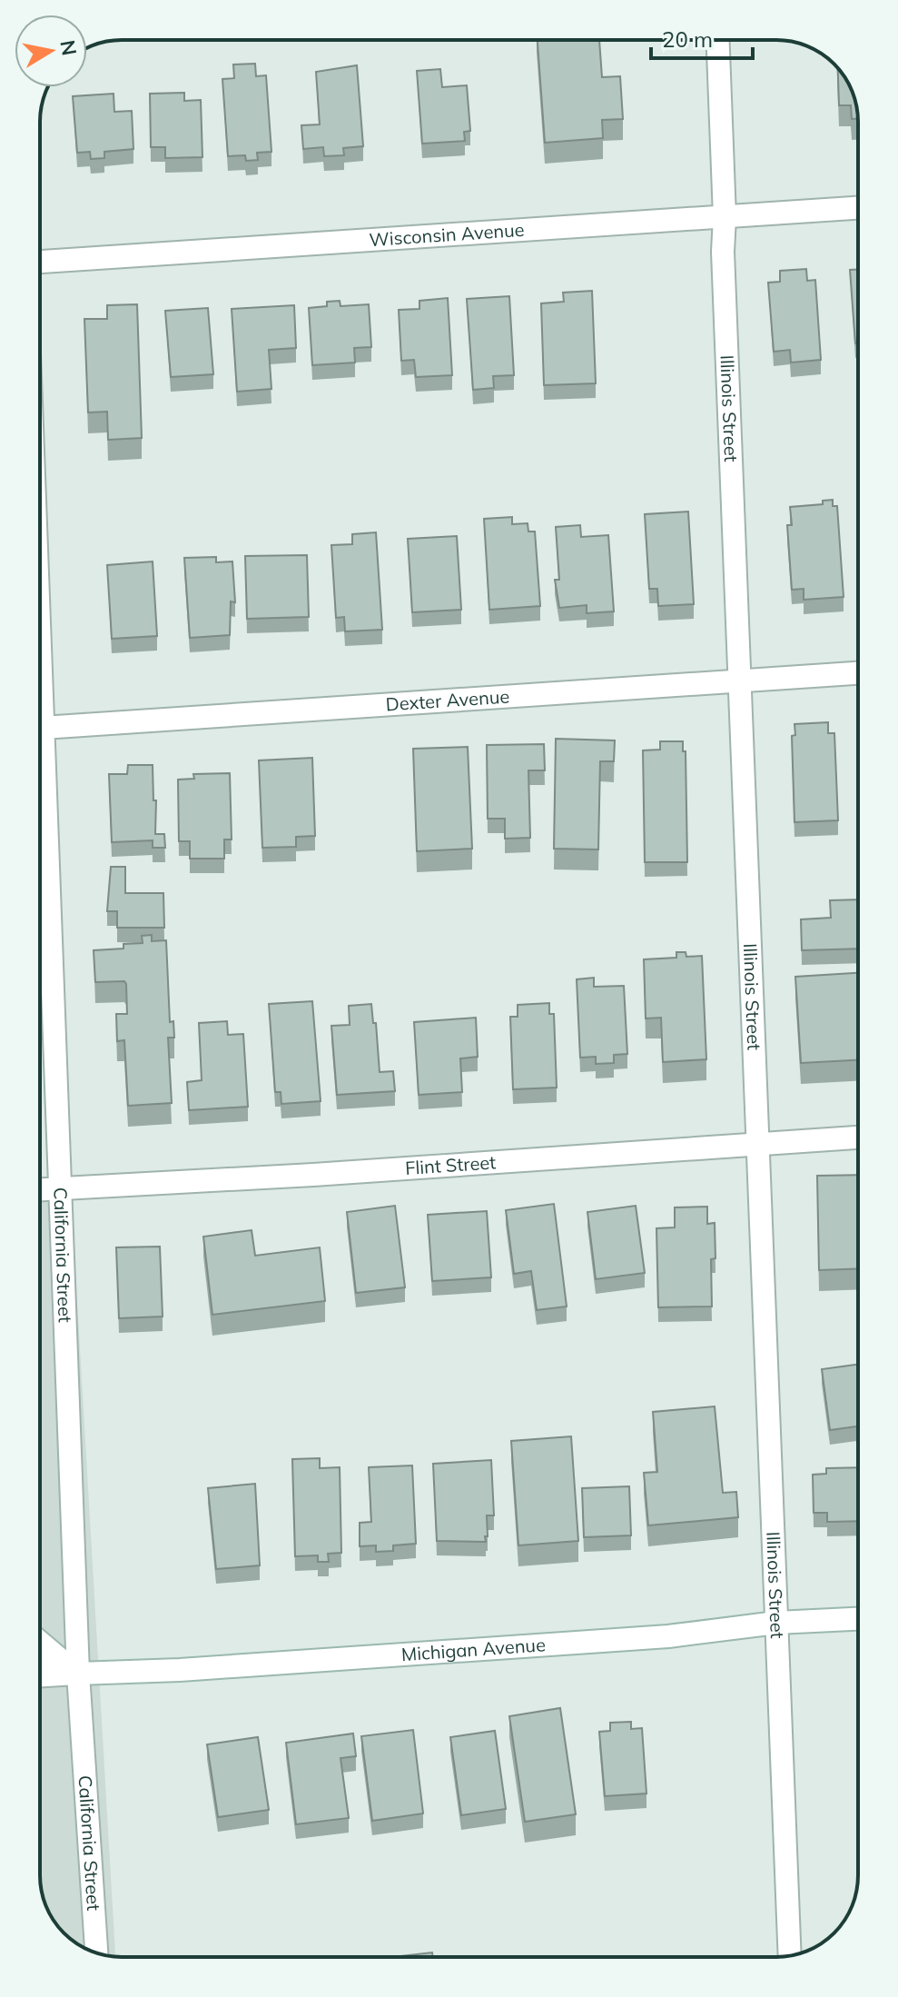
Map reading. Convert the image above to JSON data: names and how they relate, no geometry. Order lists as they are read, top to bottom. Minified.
{"streets":{"street":["Wisconsin Avenue","Illinois Street","Dexter Avenue","Flint Street","California Street","Michigan Avenue"]},"crossings":[["Wisconsin Avenue","Illinois Street"],["Illinois Street","Dexter Avenue"],["Illinois Street","Flint Street"],["Illinois Street","Michigan Avenue"],["Flint Street","California Street"],["California Street","Michigan Avenue"]],"scale_bar":"20 m","north":"right"}
